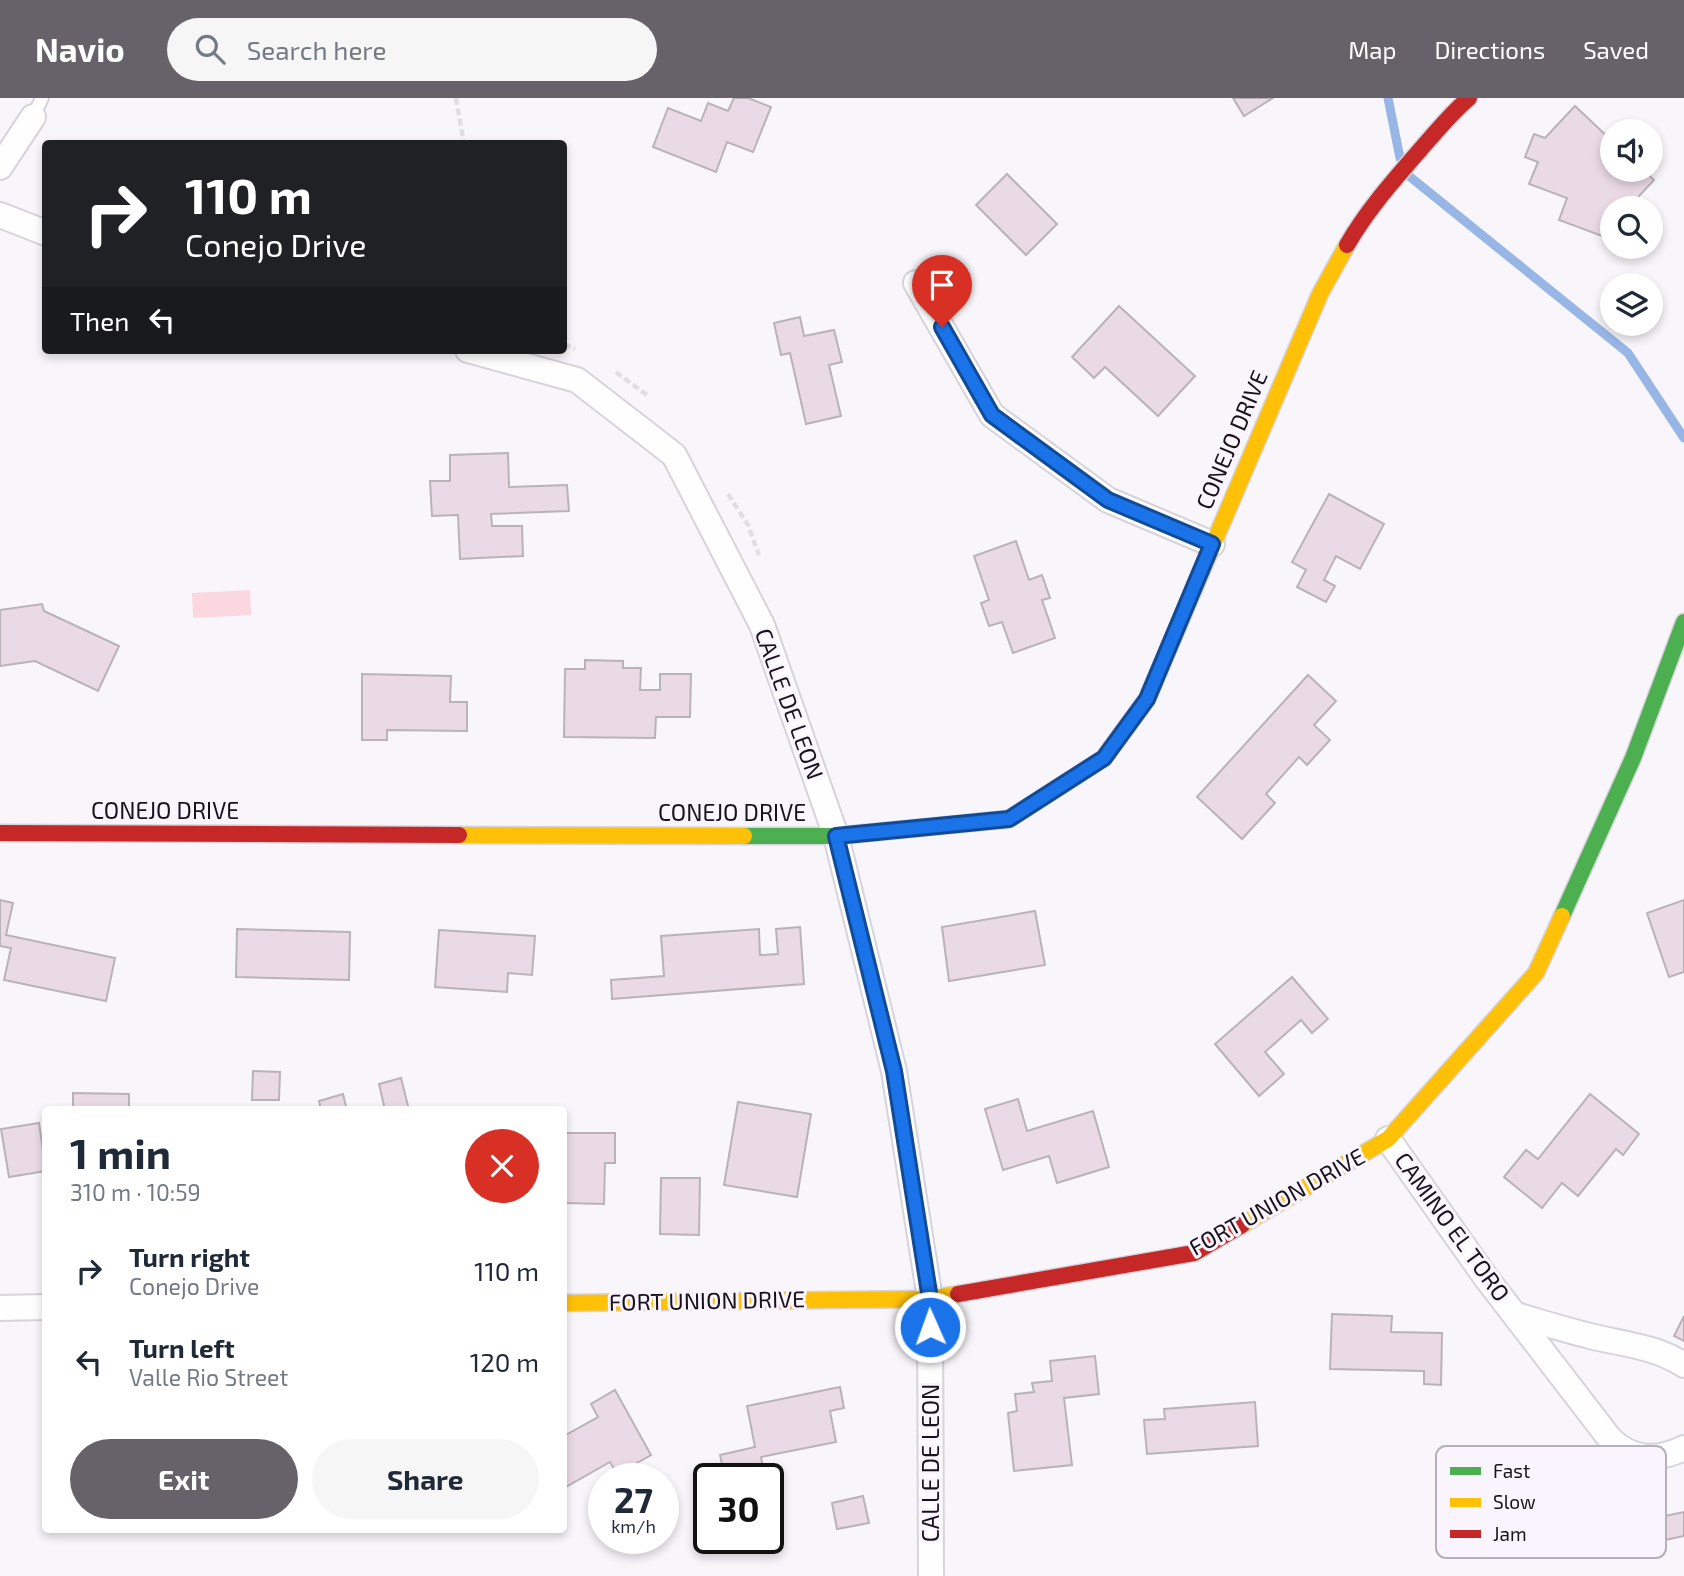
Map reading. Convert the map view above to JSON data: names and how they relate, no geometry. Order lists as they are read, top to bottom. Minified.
{"streets":{"street":["CONEJO DRIVE","CALLE DE LEON","FORT UNION DRIVE","CAMINO EL TORO"]},"crossings":[["CONEJO DRIVE","CALLE DE LEON"],["CALLE DE LEON","FORT UNION DRIVE"],["FORT UNION DRIVE","CAMINO EL TORO"]],"legend":["Fast","Slow","Jam"],"page":{"header":"Navio","search":"Search here","nav":["Map","Directions","Saved"],"turn":["110 m","Conejo Drive"],"then":"Then","heading":["1 min","310 m · 10:59"],"list":[{"name":"Turn right","note":"Conejo Drive","value":"110 m"},{"name":"Turn left","note":"Valle Rio Street","value":"120 m"}],"buttons":["Exit","Share"],"speed":"27 km/h","limit":"30"}}
